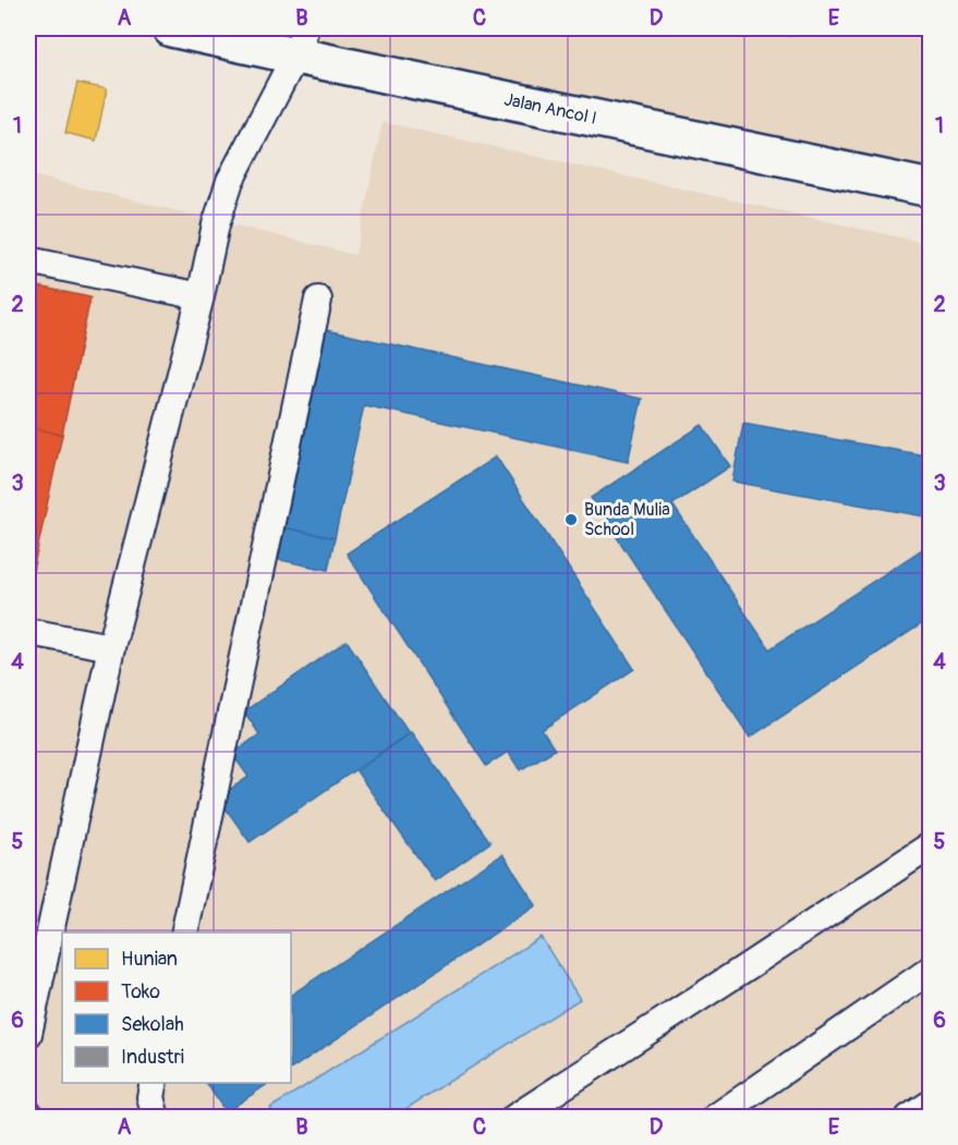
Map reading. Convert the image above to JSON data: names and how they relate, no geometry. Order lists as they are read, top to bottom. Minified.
{"streets":{"street":["Jalan Ancol I"]},"places":["Bunda Mulia School"],"legend":["Hunian","Toko","Sekolah","Industri"],"grid":{"columns":["A","B","C","D","E"],"rows":["1","2","3","4","5","6"]}}
